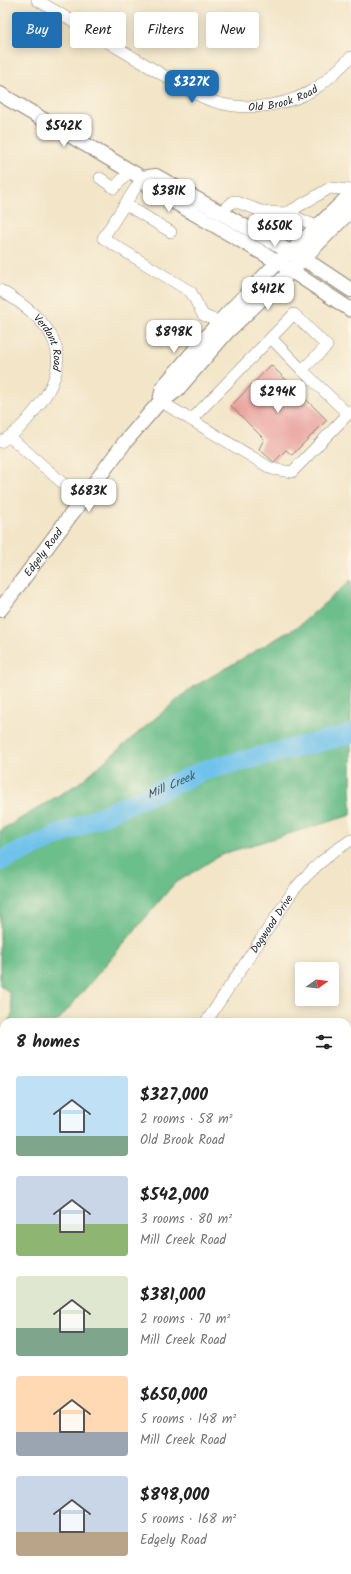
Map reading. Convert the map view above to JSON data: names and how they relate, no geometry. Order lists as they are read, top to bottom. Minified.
{"streets":{"main road":["Edgely Road"],"street":["Old Brook Road","Verdant Road","Dogwood Drive"]},"water":["Mill Creek"],"north":"right","page":{"chip":["Buy","Rent","Filters","New"],"price":["$327K","$542K","$381K","$650K","$412K","$898K","$294K","$683K"],"heading":"8 homes","list":[{"name":"$327,000","note":"2 rooms · 58 m² · Old Brook Road"},{"name":"$542,000","note":"3 rooms · 80 m² · Mill Creek Road"},{"name":"$381,000","note":"2 rooms · 70 m² · Mill Creek Road"},{"name":"$650,000","note":"5 rooms · 148 m² · Mill Creek Road"},{"name":"$898,000","note":"5 rooms · 168 m² · Edgely Road"}]}}
